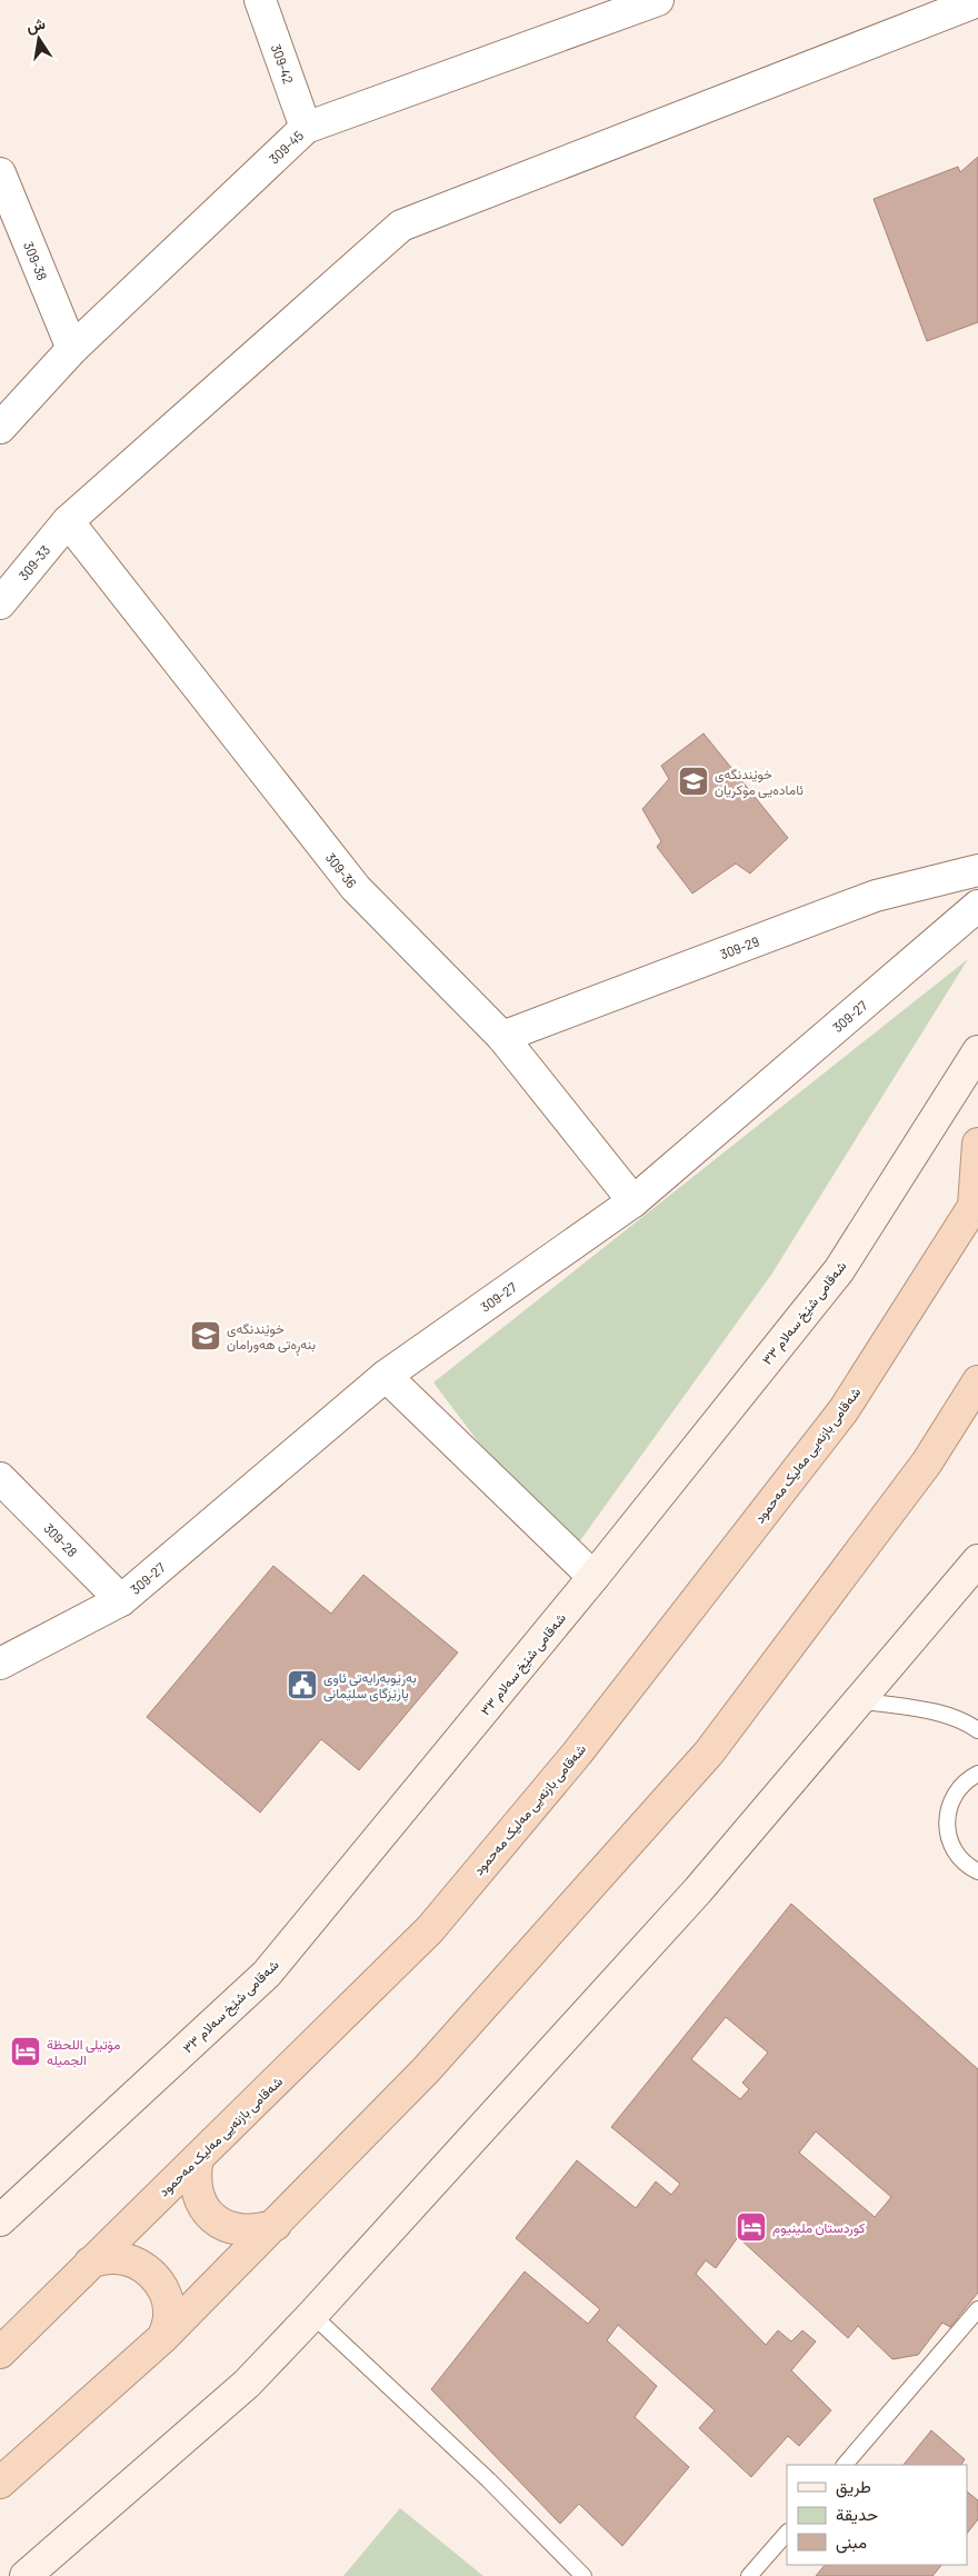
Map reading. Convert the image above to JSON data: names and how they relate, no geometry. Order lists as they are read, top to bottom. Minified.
{"streets":{"highway":["شەقامی بازنەیی مەلیک مەحمود"],"main road":["شەقامی شێخ سەلام ٣٣"],"street":["309-42","309-45","309-38","309-33","309-36","309-29","309-27","309-28"]},"crossings":[["309-42","309-45"],["309-45","309-38"],["309-33","309-36"],["309-36","309-29"],["309-36","309-27"],["309-27","309-28"]],"places":{"school or university":["خوێندنگەی ئامادەیی موکریان","خوێندنگەی بنەڕەتی هەورامان"],"public building":["بەڕێوبەرایەتی ئاوی پارێزگای سلێمانی"],"hotel":["مۆتیلی اللحظة الجميله","کوردستان ملینیوم"]},"legend":["طريق","حديقة","مبنى"],"north":"top"}
